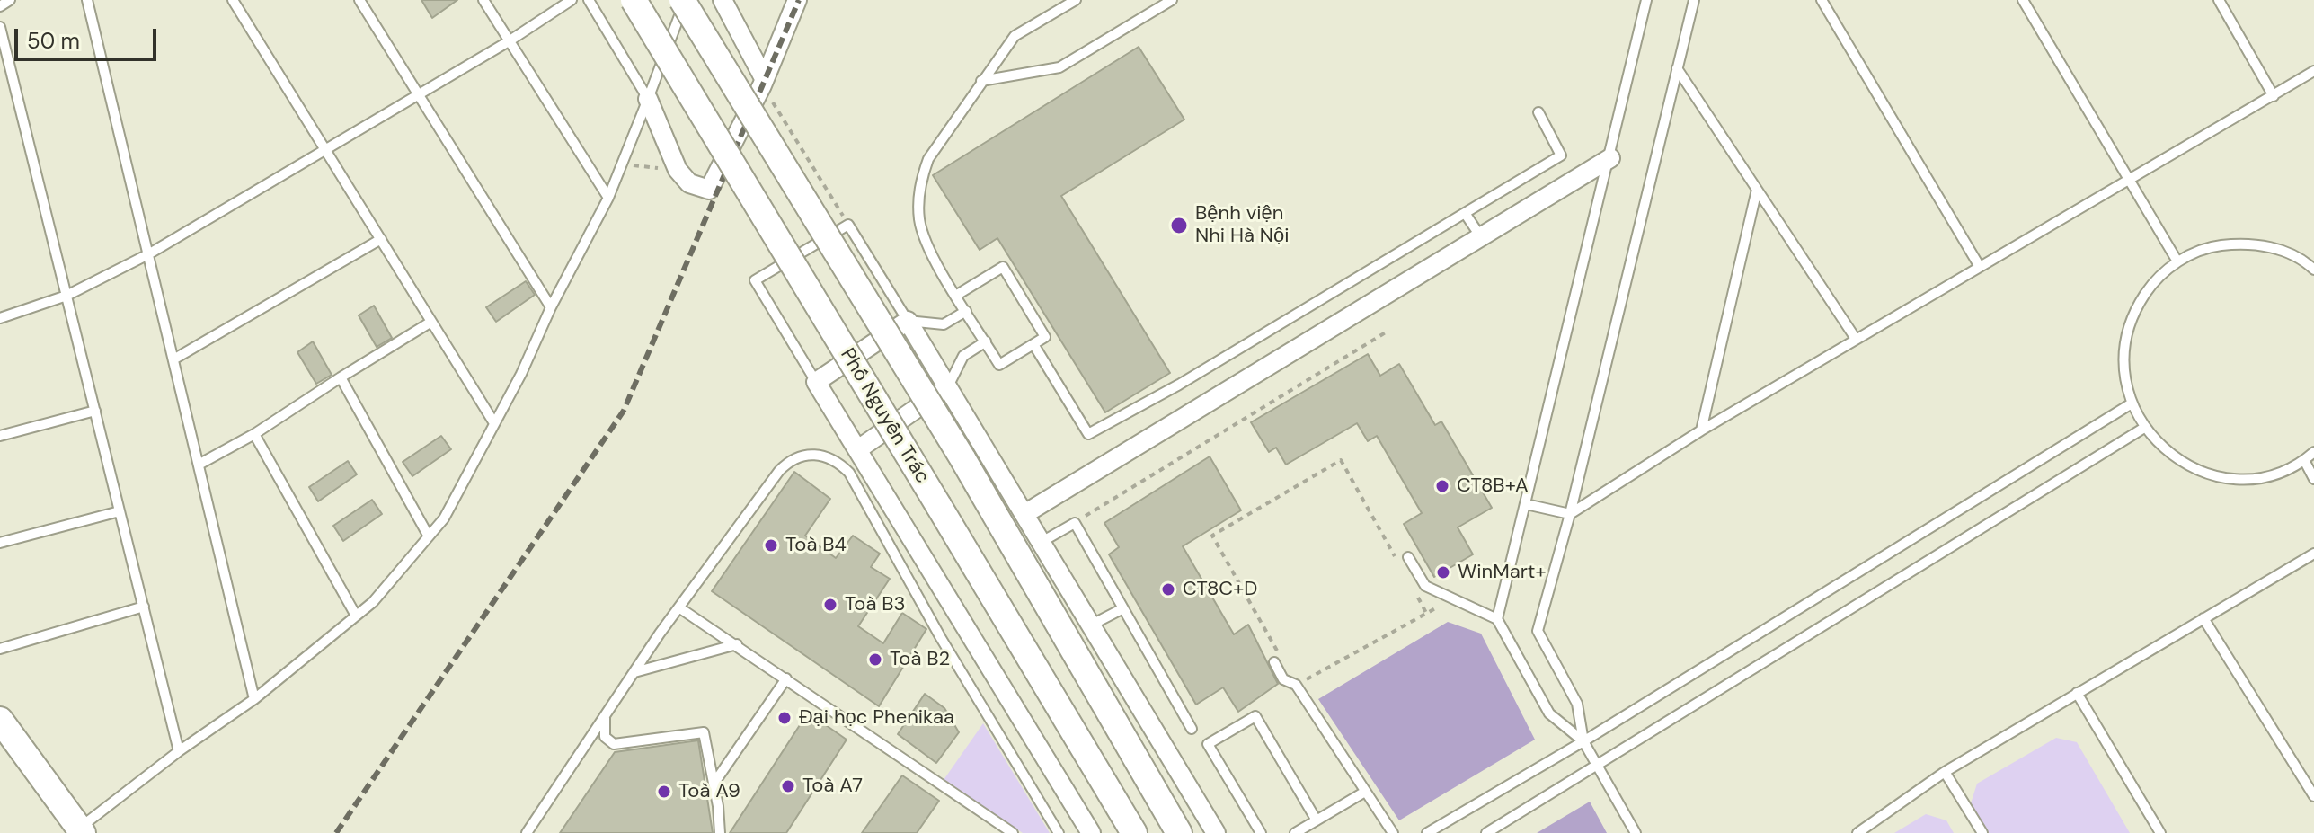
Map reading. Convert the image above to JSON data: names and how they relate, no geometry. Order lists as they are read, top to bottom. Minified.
{"streets":{"main road":["Phố Nguyễn Trác"]},"places":["Bệnh viện Nhi Hà Nội","CT8B+A","Toà B4","WinMart+","CT8C+D","Toà B3","Toà B2","Đại học Phenikaa","Toà A7","Toà A9"],"scale_bar":"50 m"}
